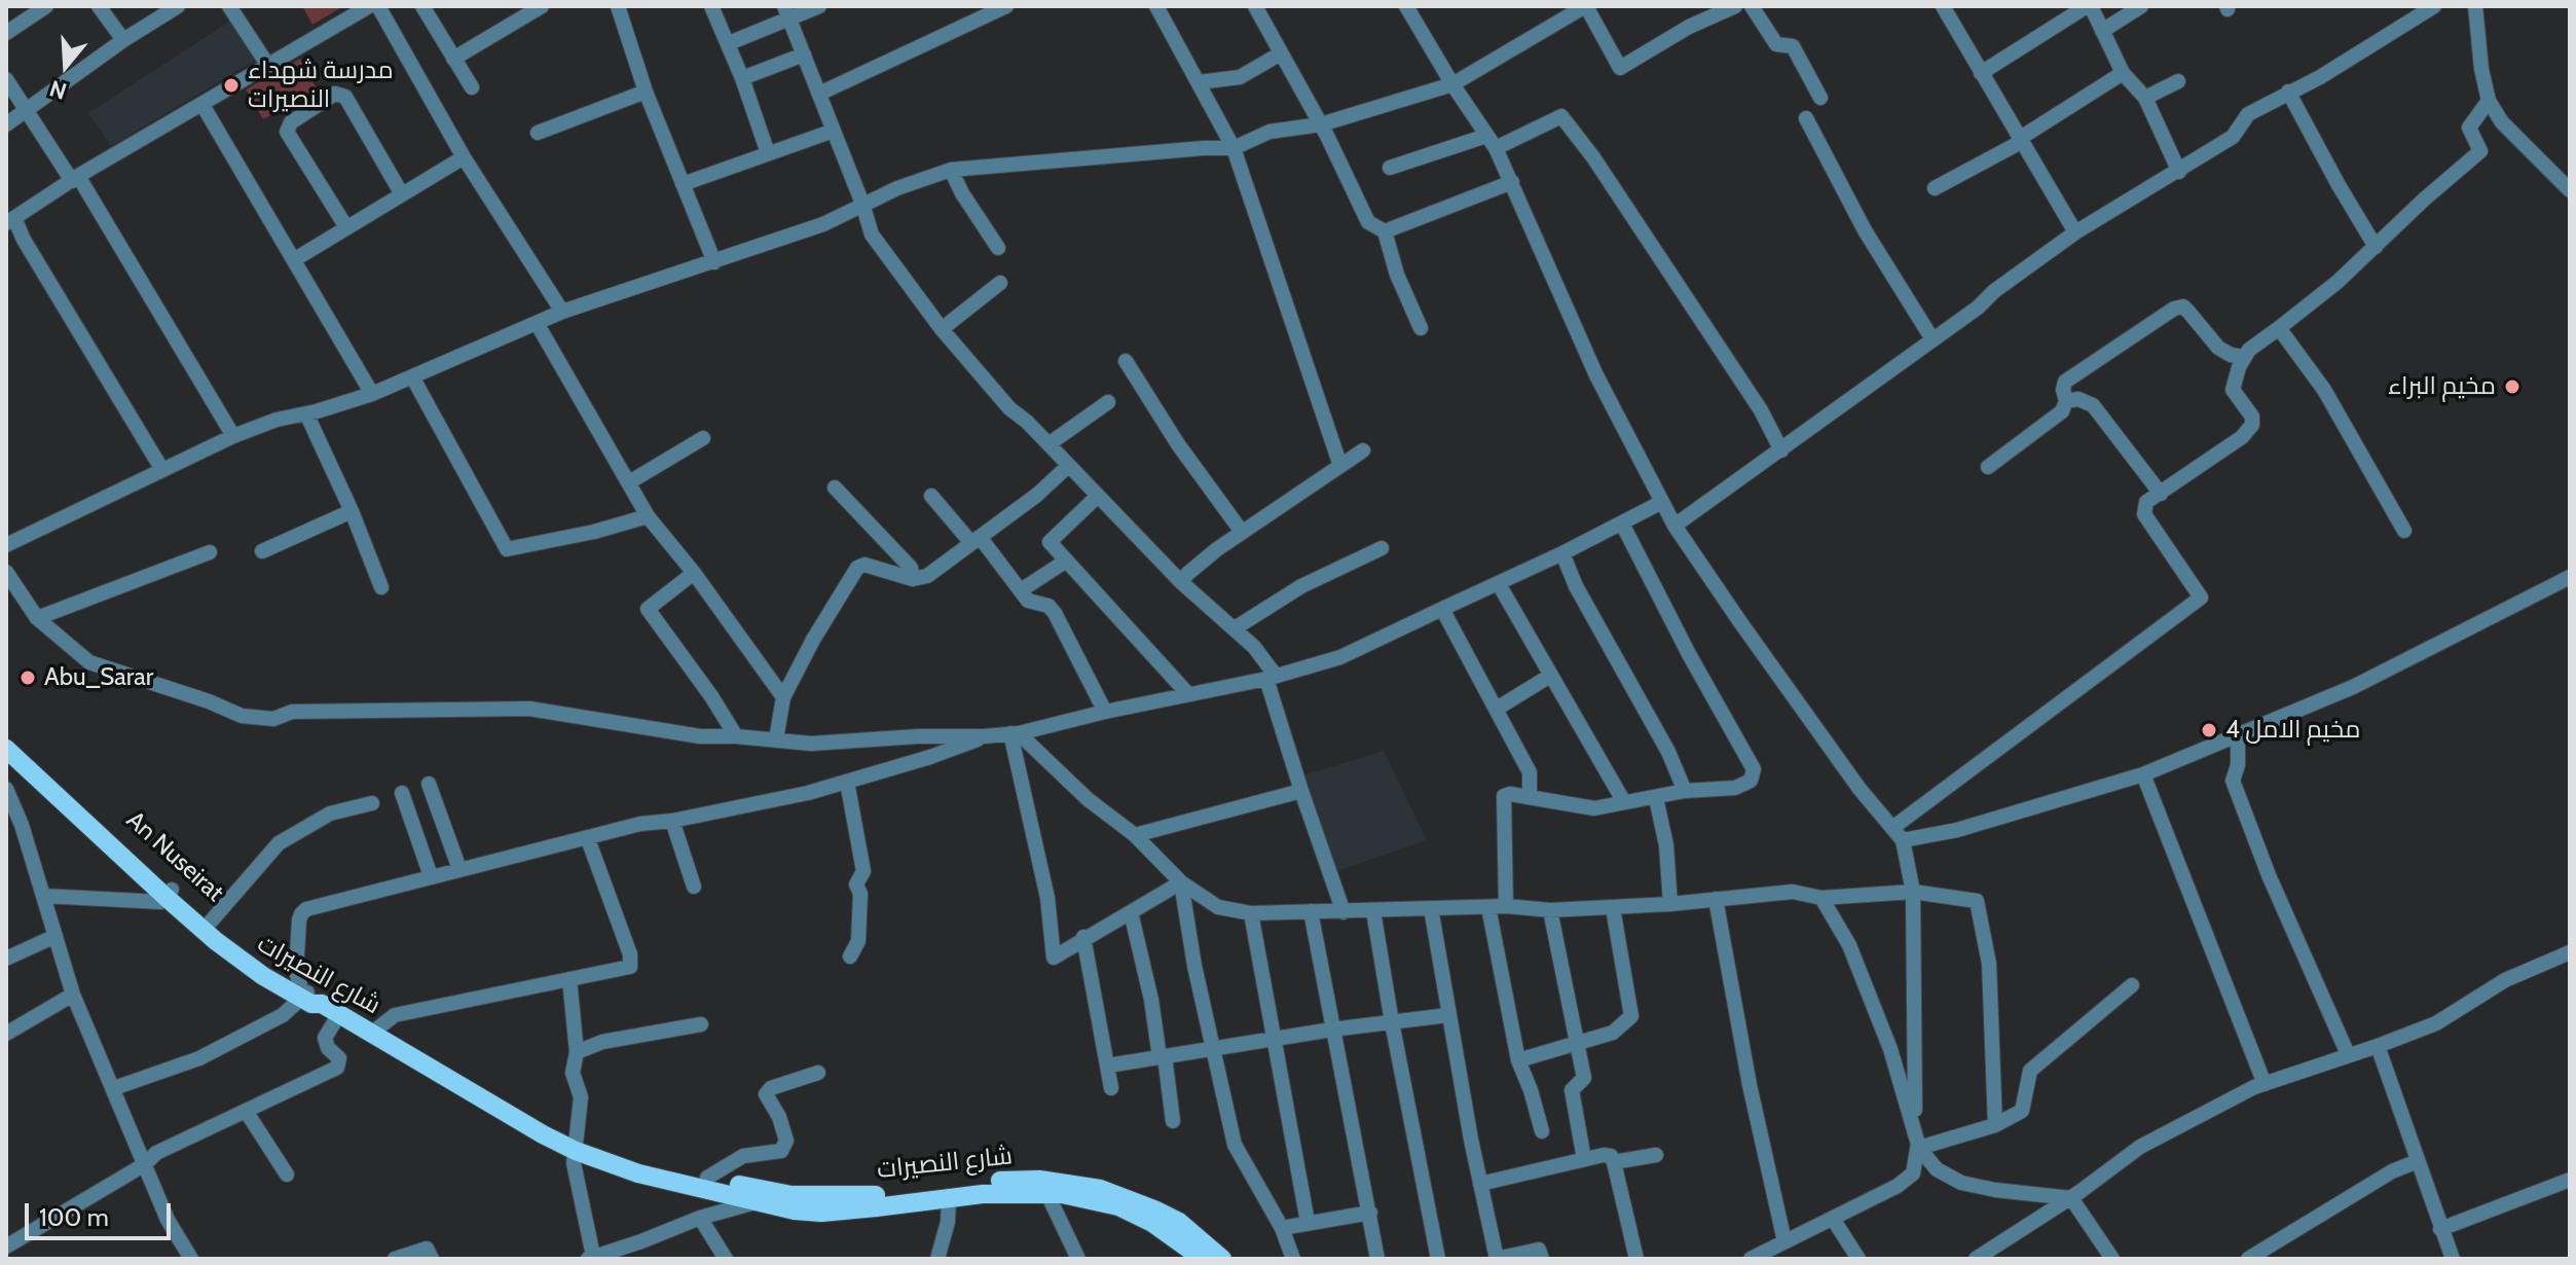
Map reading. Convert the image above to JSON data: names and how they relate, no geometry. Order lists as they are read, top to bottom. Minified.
{"streets":{"main road":["An Nuseirat","شارع النصيرات"]},"crossings":[["An Nuseirat","شارع النصيرات"]],"places":["مدرسة شهداء النصيرات","مخيم البراء","Abu_Sarar","مخيم الامل 4"],"scale_bar":"100 m","north":"bottom"}
